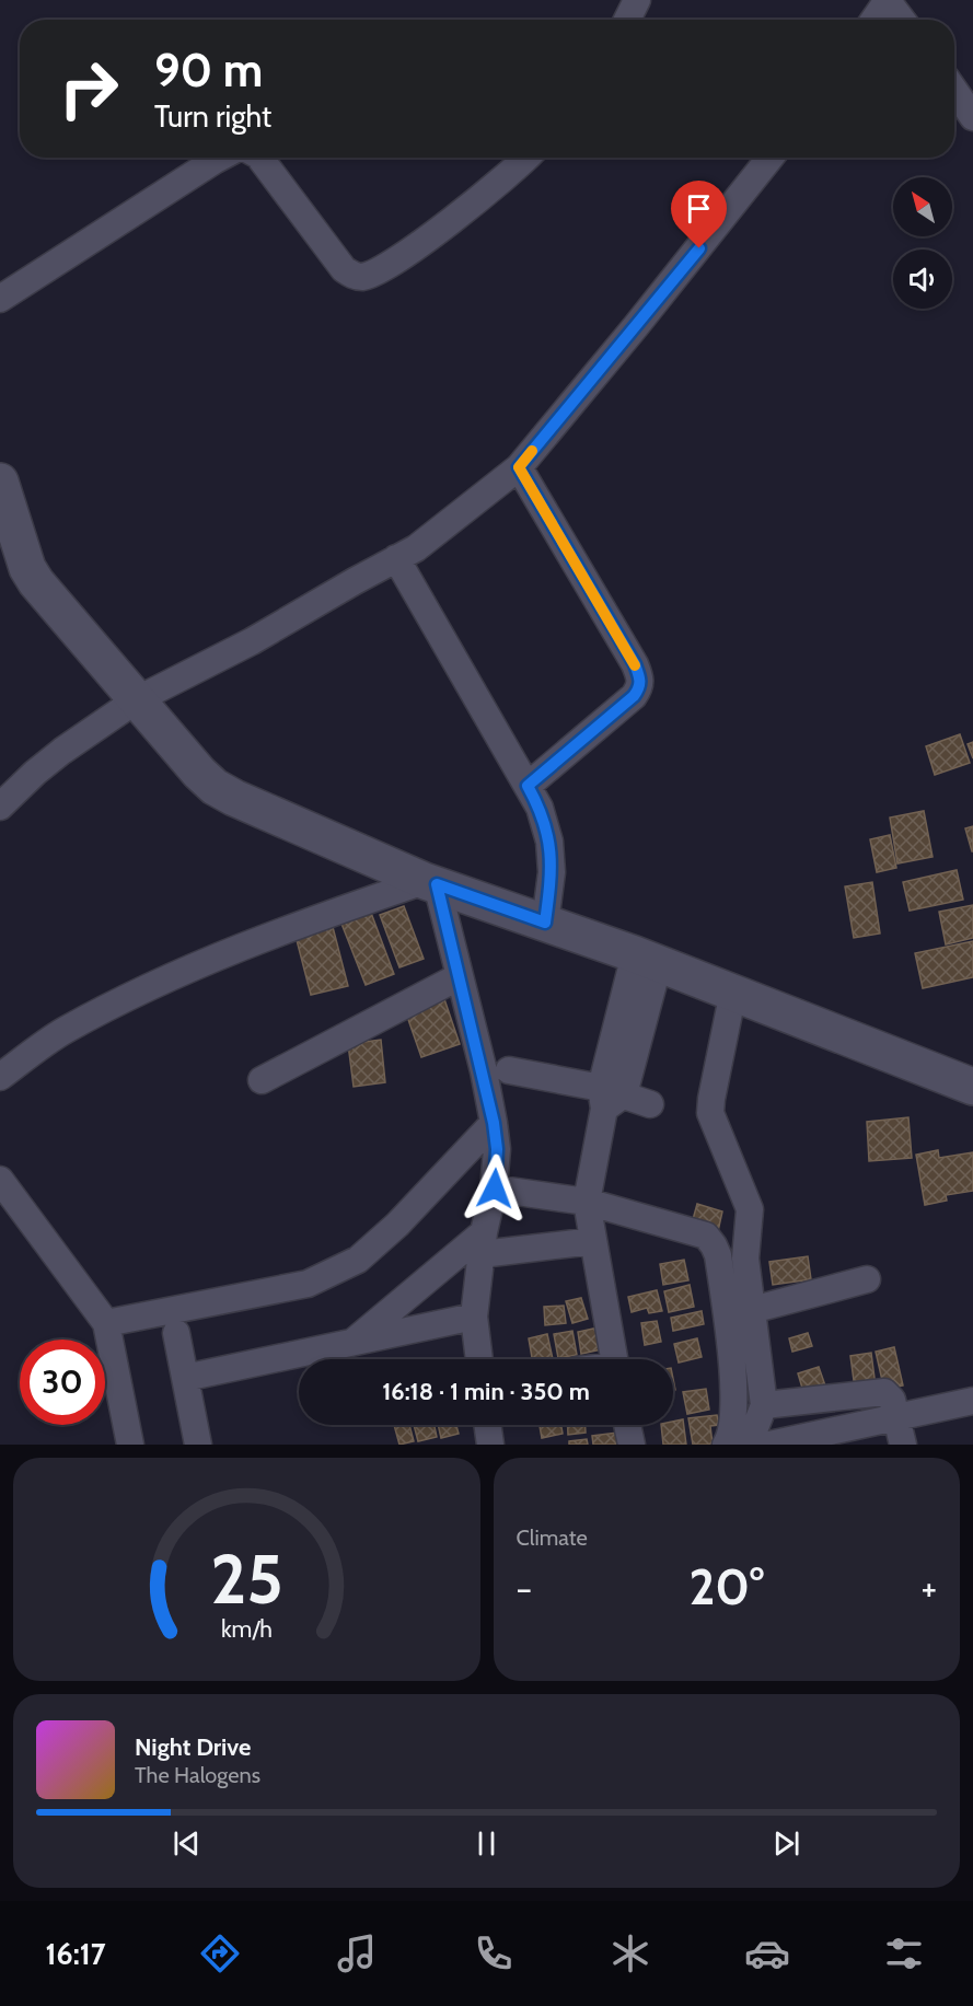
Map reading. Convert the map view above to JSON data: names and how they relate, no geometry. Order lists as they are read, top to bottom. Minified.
{"north":"top left","page":{"turn":["90 m","Turn right"],"limit":"30","trip":"16:18 · 1 min · 350 m","tile":"Climate","heat":["−","20°","+"],"song":["Night Drive","The Halogens"],"tabs":"16:17","gauge":["25","km/h"]}}
